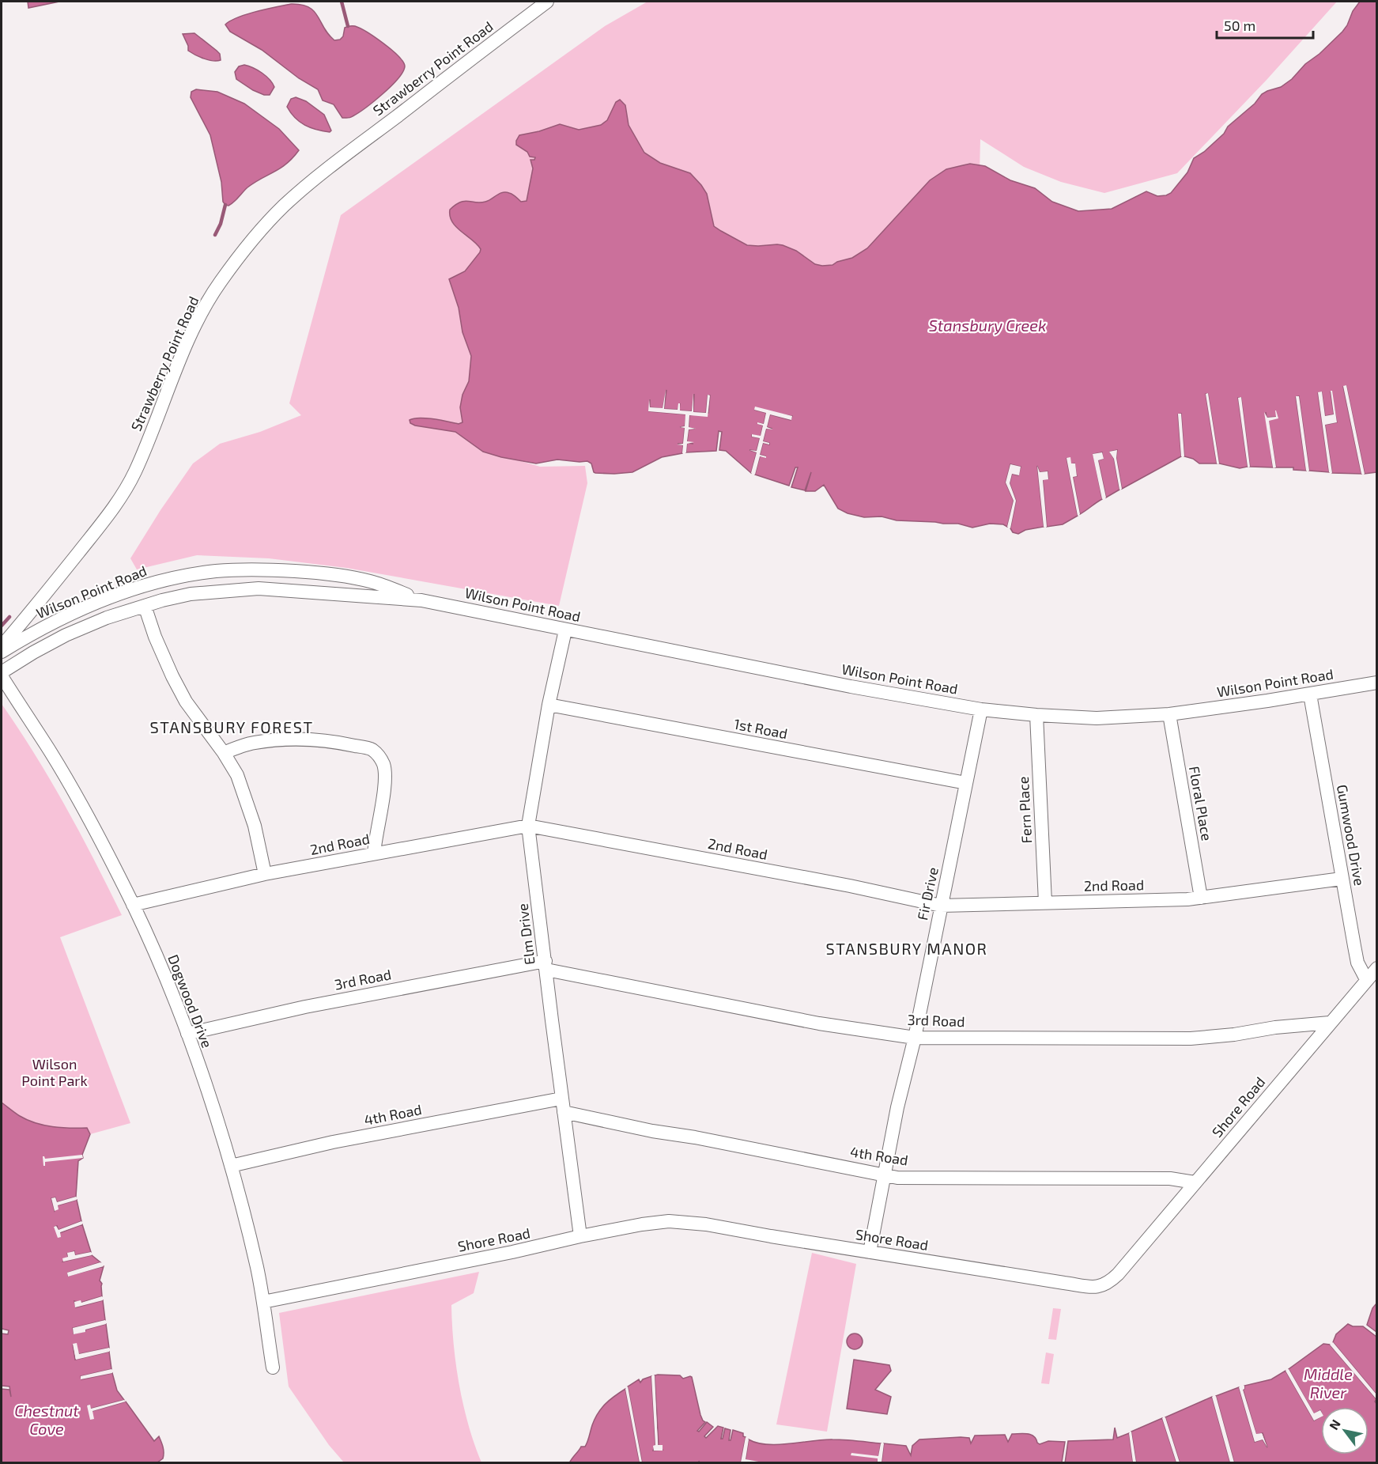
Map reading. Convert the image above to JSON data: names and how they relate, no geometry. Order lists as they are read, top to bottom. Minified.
{"streets":{"street":["Strawberry Point Road","Wilson Point Road","1st Road","Floral Place","Fern Place","Gumwood Drive","2nd Road","Fir Drive","Elm Drive","3rd Road","Dogwood Drive","Shore Road","4th Road"]},"crossings":[["Wilson Point Road","Floral Place"],["Wilson Point Road","Fern Place"],["Wilson Point Road","Gumwood Drive"],["Wilson Point Road","Fir Drive"],["Wilson Point Road","Elm Drive"],["1st Road","Fir Drive"],["1st Road","Elm Drive"],["Floral Place","2nd Road"],["Fern Place","2nd Road"],["Gumwood Drive","2nd Road"],["Gumwood Drive","Shore Road"],["2nd Road","Fir Drive"],["2nd Road","Elm Drive"],["2nd Road","Dogwood Drive"],["Fir Drive","3rd Road"],["Fir Drive","Shore Road"],["Fir Drive","4th Road"],["Elm Drive","3rd Road"],["Elm Drive","Shore Road"],["Elm Drive","4th Road"],["3rd Road","Dogwood Drive"],["3rd Road","Shore Road"],["Dogwood Drive","Shore Road"],["Dogwood Drive","4th Road"],["Shore Road","4th Road"]],"districts":["STANSBURY FOREST","STANSBURY MANOR"],"water":["Stansbury Creek","Middle River","Chestnut Cove"],"parks":["Wilson Point Park"],"scale_bar":"50 m","north":"top left"}
